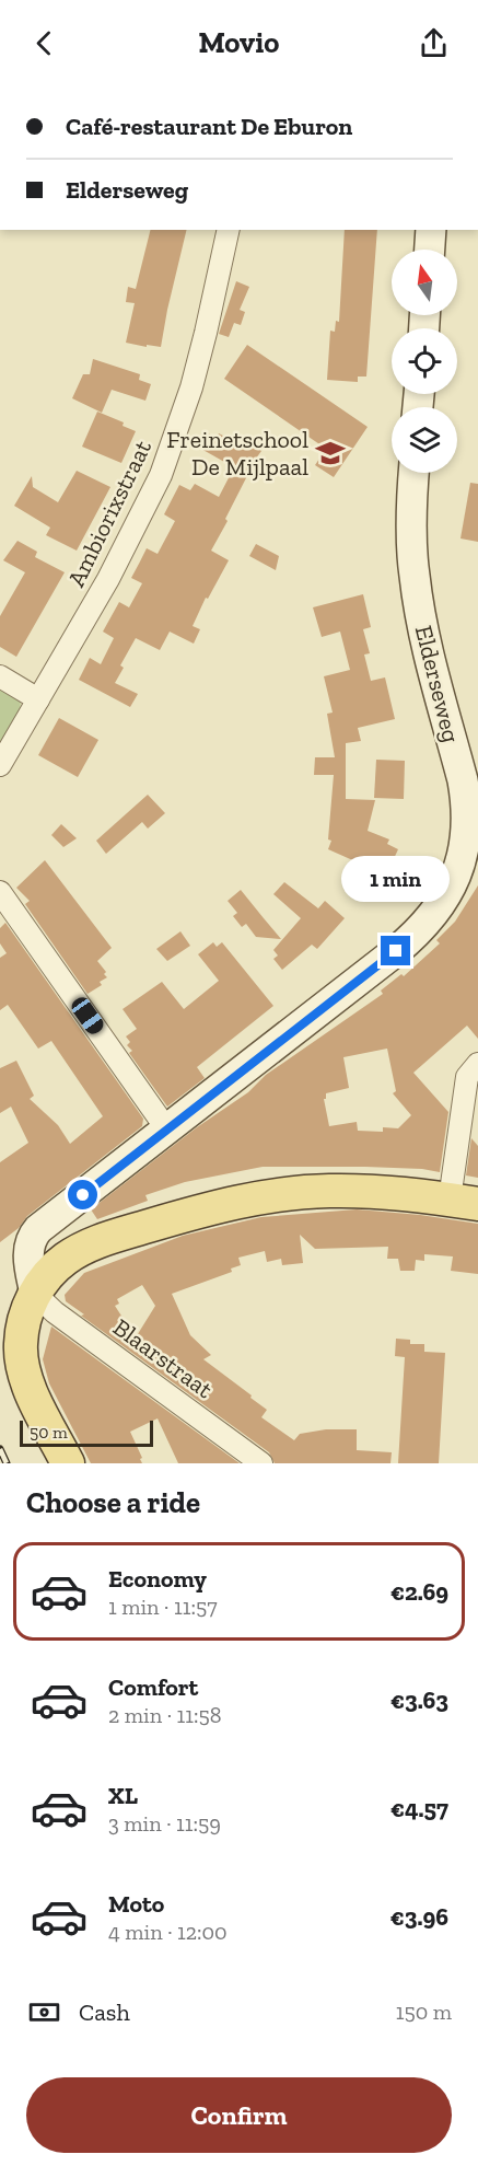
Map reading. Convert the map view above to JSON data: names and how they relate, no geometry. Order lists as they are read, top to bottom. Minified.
{"streets":{"main road":["Elderseweg"],"street":["Ambiorixstraat","Blaarstraat"]},"crossings":[["Elderseweg","Blaarstraat"]],"places":{"school or university":["Freinetschool De Mijlpaal"]},"scale_bar":"50 m","north":"top","page":{"header":"Movio","banner":["Café-restaurant De Eburon","Elderseweg"],"bubble":"1 min","scale":"50 m","heading":"Choose a ride","list":[{"name":"Economy","note":"1 min · 11:57","value":"€2.69"},{"name":"Comfort","note":"2 min · 11:58","value":"€3.63"},{"name":"XL","note":"3 min · 11:59","value":"€4.57"},{"name":"Moto","note":"4 min · 12:00","value":"€3.96"}],"pay":["Cash","150 m"],"buttons":"Confirm"}}
